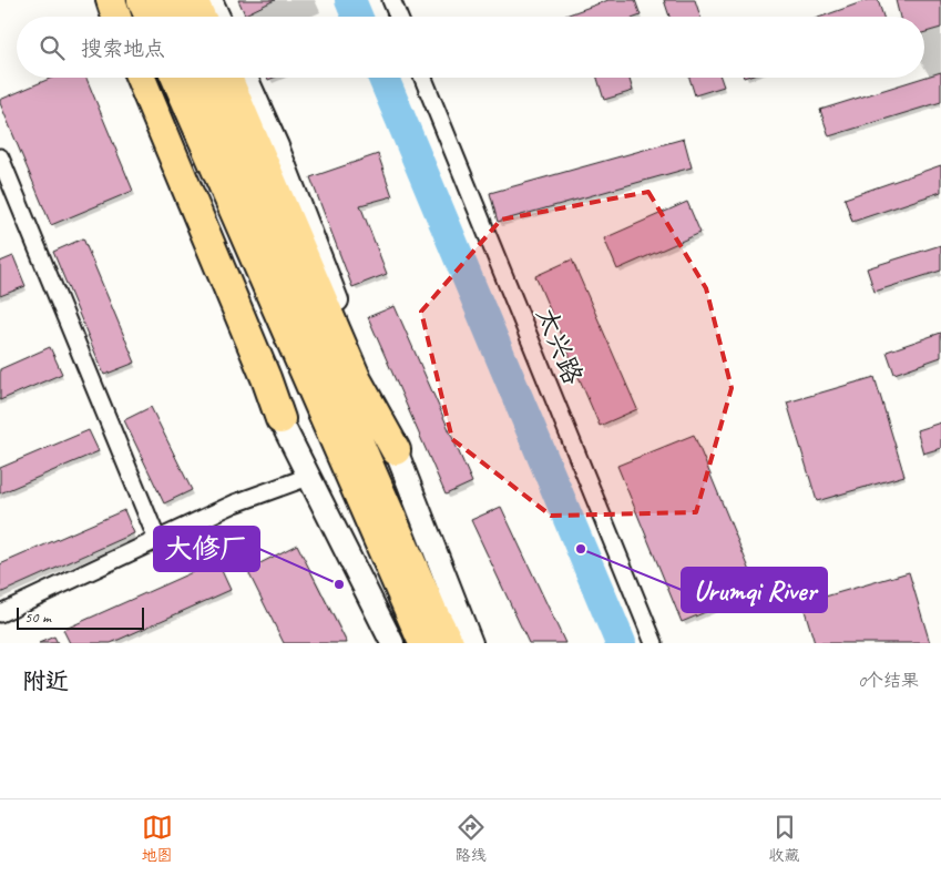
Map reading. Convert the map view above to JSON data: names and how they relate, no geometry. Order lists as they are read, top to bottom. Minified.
{"streets":{"street":["太兴路"]},"places":["Urumqi River","大修厂"],"scale_bar":"50 m","page":{"search":"搜索地点","scale":"50 m","heading":["附近","0个结果"],"nav":["地图","路线","收藏"]}}
